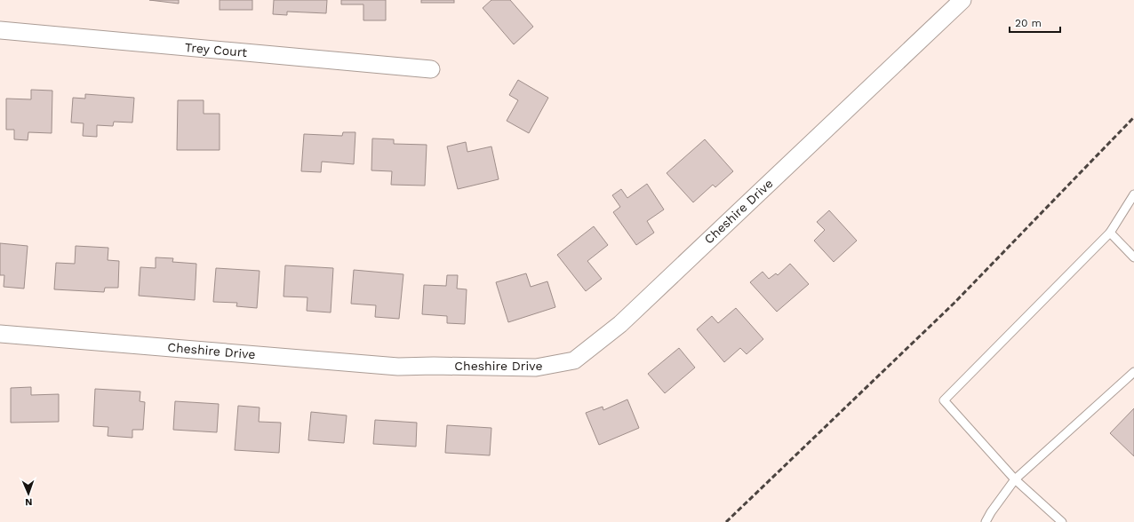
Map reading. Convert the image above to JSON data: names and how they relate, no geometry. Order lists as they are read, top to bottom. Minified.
{"streets":{"street":["Trey Court","Cheshire Drive"]},"scale_bar":"20 m","north":"bottom"}
